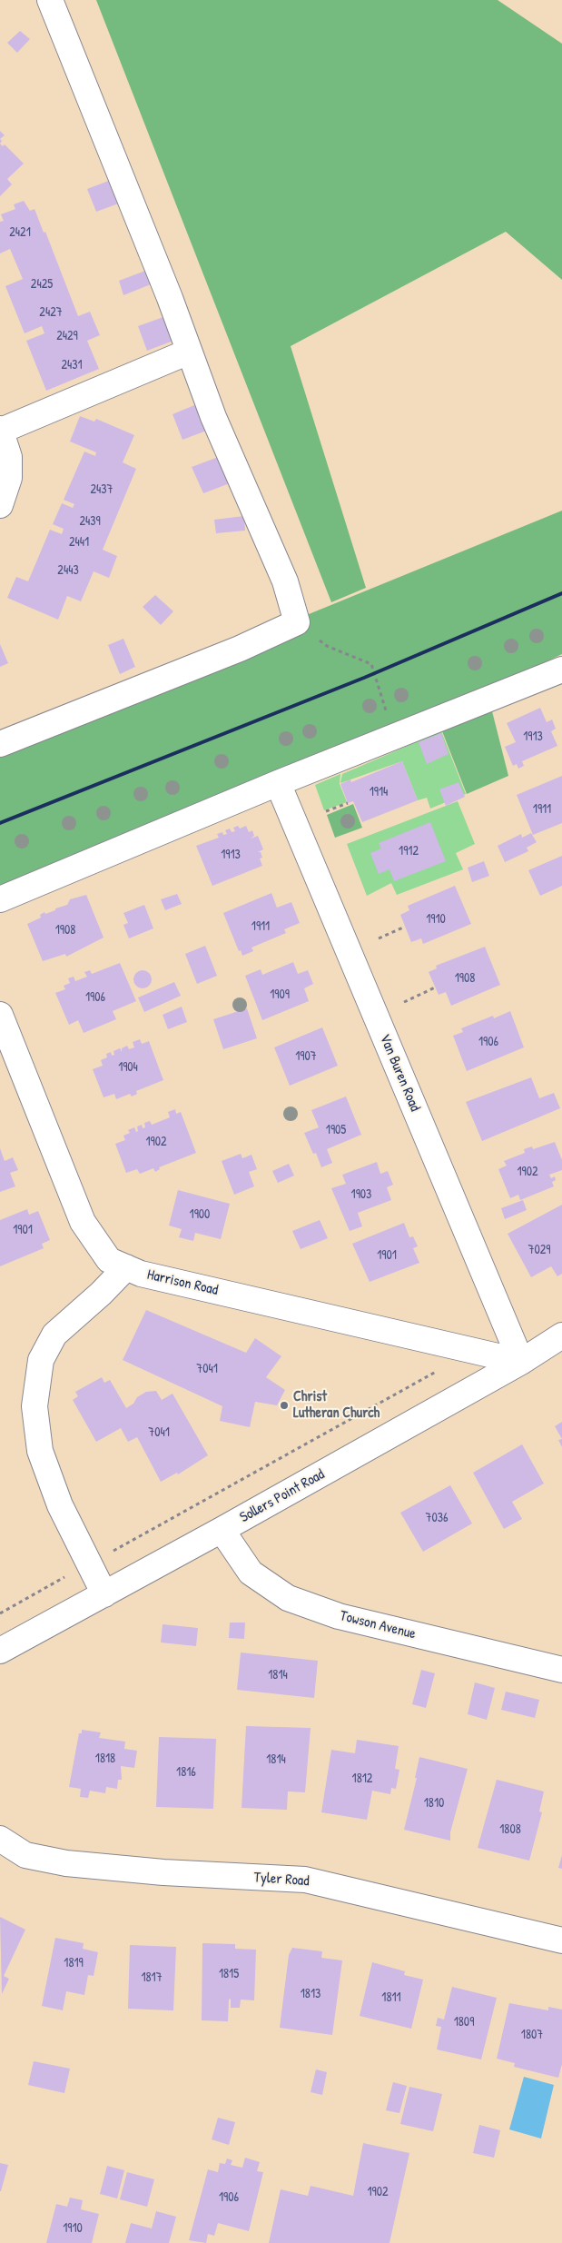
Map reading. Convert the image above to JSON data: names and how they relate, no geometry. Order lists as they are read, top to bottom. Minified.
{"streets":{"street":["Van Buren Road","Harrison Road","Sollers Point Road","Towson Avenue","Tyler Road"]},"crossings":[["Van Buren Road","Harrison Road"],["Van Buren Road","Sollers Point Road"],["Harrison Road","Sollers Point Road"],["Sollers Point Road","Towson Avenue"]],"places":["Christ Lutheran Church"],"house_numbers":["2421","2425","2427","2429","2431","2437","2439","2441","2443","1913","1914","1911","1912","1913","1910","1911","1908","1908","1909","1906","1906","1907","1904","1905","1902","1902","1903","1900","1901","7029","1901","7041","7041","7036","1814","1818","1814","1816","1812","1810","1808","1819","1815","1817","1813","1811","1809","1807","1902","1906","1910"]}
